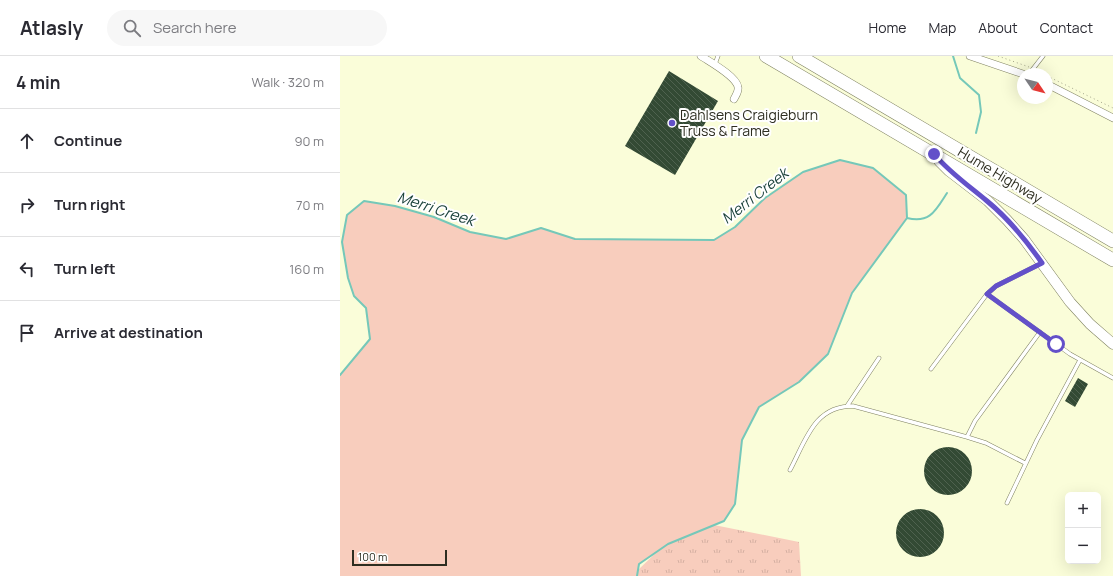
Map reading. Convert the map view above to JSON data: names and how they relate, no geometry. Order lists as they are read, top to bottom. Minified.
{"streets":{"highway":["Hume Highway"]},"water":["Merri Creek"],"places":["Dahlsens Craigieburn Truss & Frame"],"scale_bar":"100 m","north":"bottom right","page":{"header":"Atlasly","search":"Search here","nav":["Home","Map","About","Contact"],"heading":["4 min","Walk · 320 m"],"list":[["Continue","90 m"],["Turn right","70 m"],["Turn left","160 m"],"Arrive at destination"],"map_buttons":["+","−"],"scale":"100 m"}}
